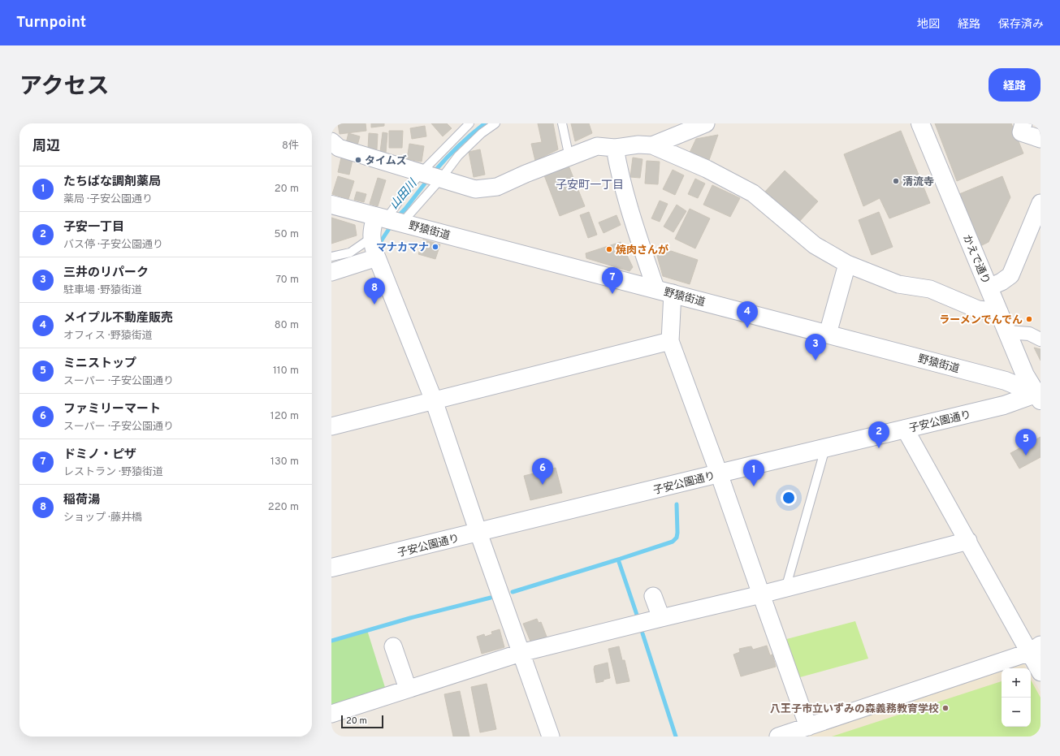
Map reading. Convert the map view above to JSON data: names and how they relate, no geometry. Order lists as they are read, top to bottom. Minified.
{"streets":{"street":["野猿街道","かえで通り","子安公園通り"]},"crossings":[["野猿街道","かえで通り"],["野猿街道","子安公園通り"],["かえで通り","子安公園通り"]],"districts":["子安町一丁目"],"water":["山田川"],"places":["タイムズ","清流寺","マナカマナ","焼肉さんが","ラーメンでんでん","八王子市立いずみの森義務教育学校"],"scale_bar":"20 m","page":{"header":"Turnpoint","nav":["地図","経路","保存済み"],"title":"アクセス","buttons":"経路","heading":["周辺","8件"],"list":[{"mark":"1","name":"たちばな調剤薬局","note":"薬局 · 子安公園通り","value":"20 m"},{"mark":"2","name":"子安一丁目","note":"バス停 · 子安公園通り","value":"50 m"},{"mark":"3","name":"三井のリパーク","note":"駐車場 · 野猿街道","value":"70 m"},{"mark":"4","name":"メイプル不動産販売","note":"オフィス · 野猿街道","value":"80 m"},{"mark":"5","name":"ミニストップ","note":"スーパー · 子安公園通り","value":"110 m"},{"mark":"6","name":"ファミリーマート","note":"スーパー · 子安公園通り","value":"120 m"},{"mark":"7","name":"ドミノ・ピザ","note":"レストラン · 野猿街道","value":"130 m"},{"mark":"8","name":"稲荷湯","note":"ショップ · 藤井橋","value":"220 m"}],"pins":["7","8","4","3","2","5","6","1"],"map_buttons":["+","−"],"scale":"20 m"}}
